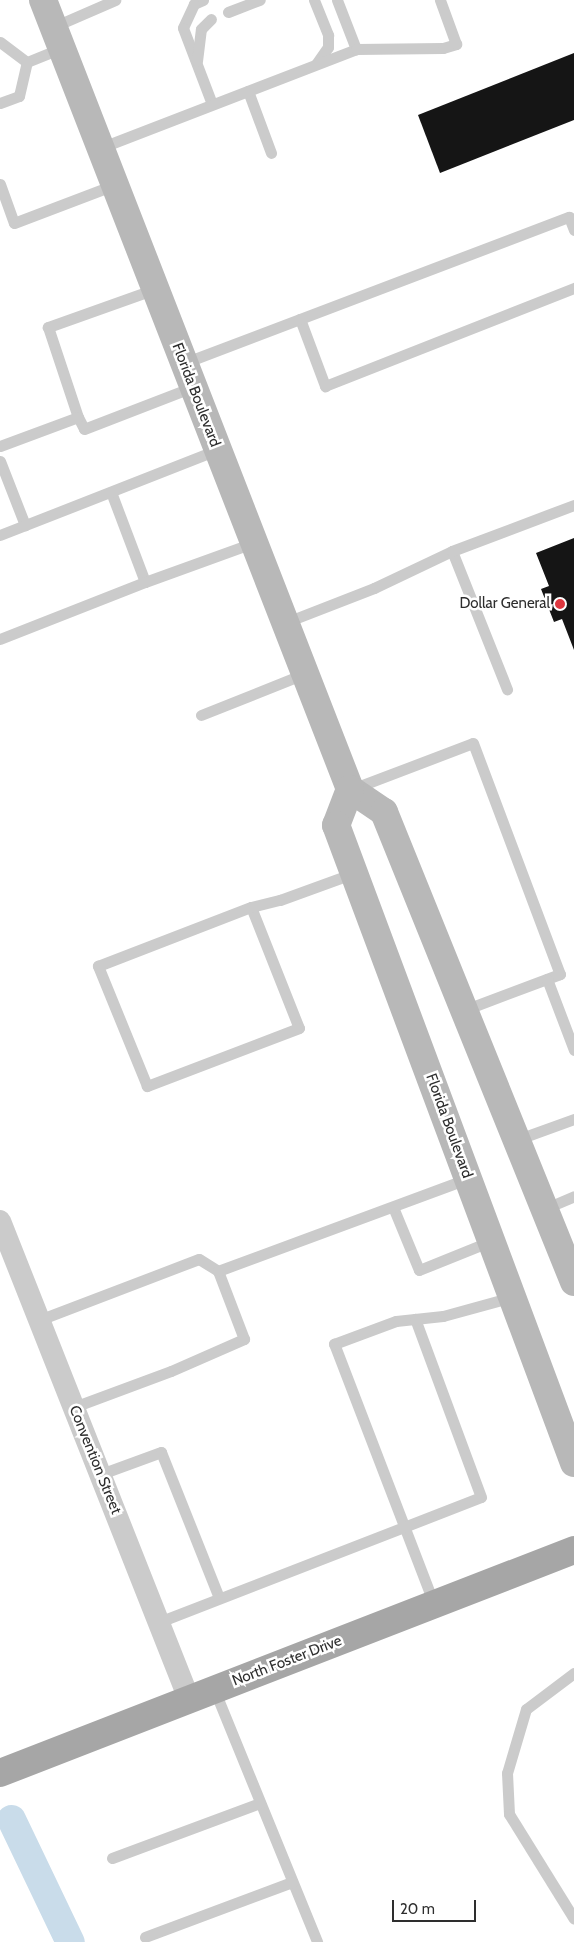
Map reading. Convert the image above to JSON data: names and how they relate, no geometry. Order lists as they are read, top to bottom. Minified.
{"streets":{"main road":["Florida Boulevard","North Foster Drive"],"street":["Convention Street"]},"crossings":[["Convention Street","North Foster Drive"]],"places":["Dollar General"],"scale_bar":"20 m"}
